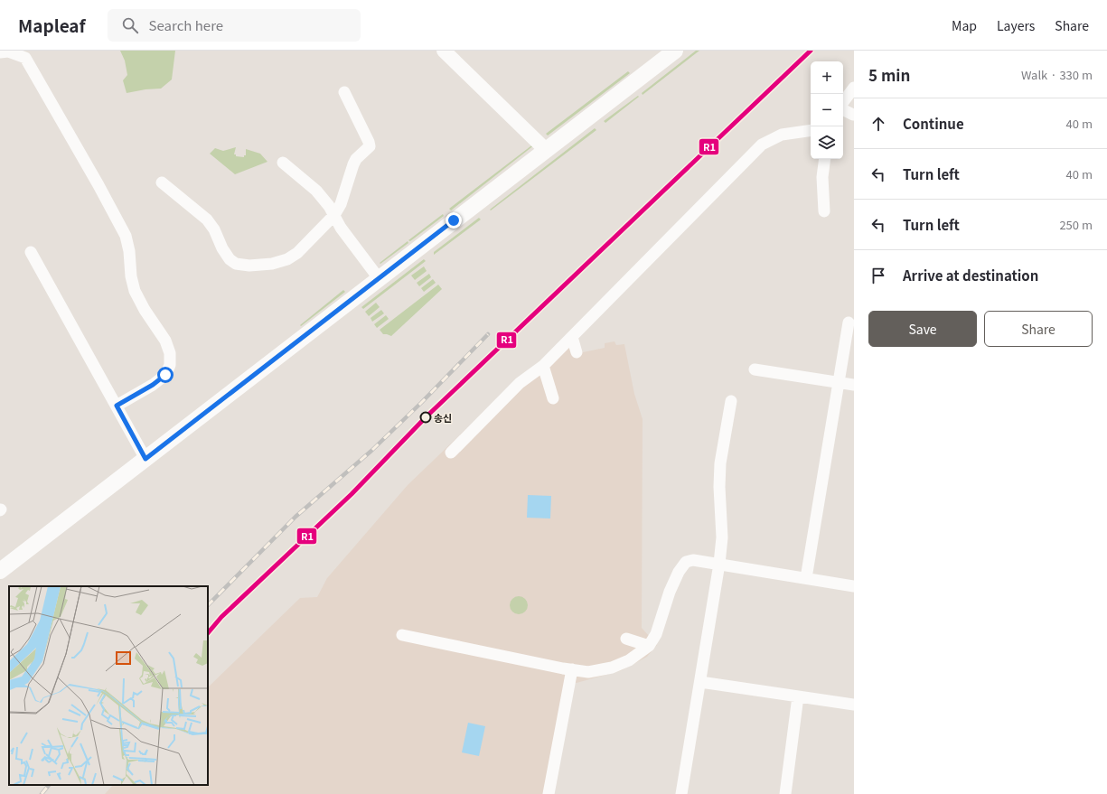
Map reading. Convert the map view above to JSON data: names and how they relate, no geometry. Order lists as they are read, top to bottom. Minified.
{"places":["송신"],"lines":["transit line R1"],"page":{"header":"Mapleaf","search":"Search here","nav":["Map","Layers","Share"],"heading":["5 min","Walk · 330 m"],"map_buttons":["+","−"],"list":[["Continue","40 m"],["Turn left","40 m"],["Turn left","250 m"],"Arrive at destination"],"buttons":["Save","Share"]}}
